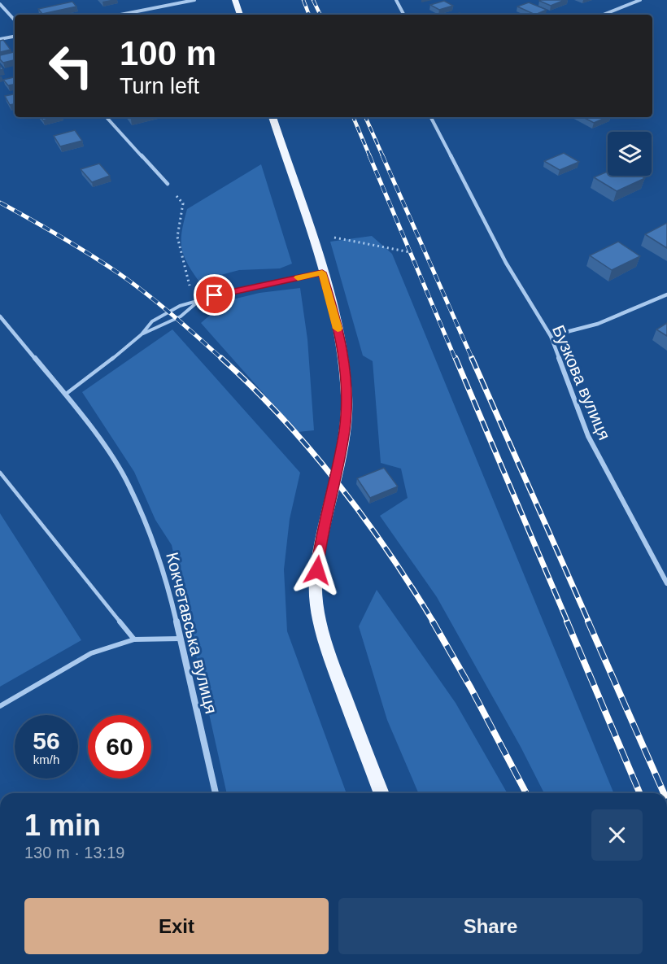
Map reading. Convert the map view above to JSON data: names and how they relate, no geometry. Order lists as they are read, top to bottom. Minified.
{"streets":{"street":["Бузкова вулиця","Кокчетавська вулиця"]},"page":{"turn":["100 m","Turn left"],"speed":"56 km/h","limit":"60","heading":["1 min","130 m · 13:19"],"buttons":["Exit","Share"]}}
